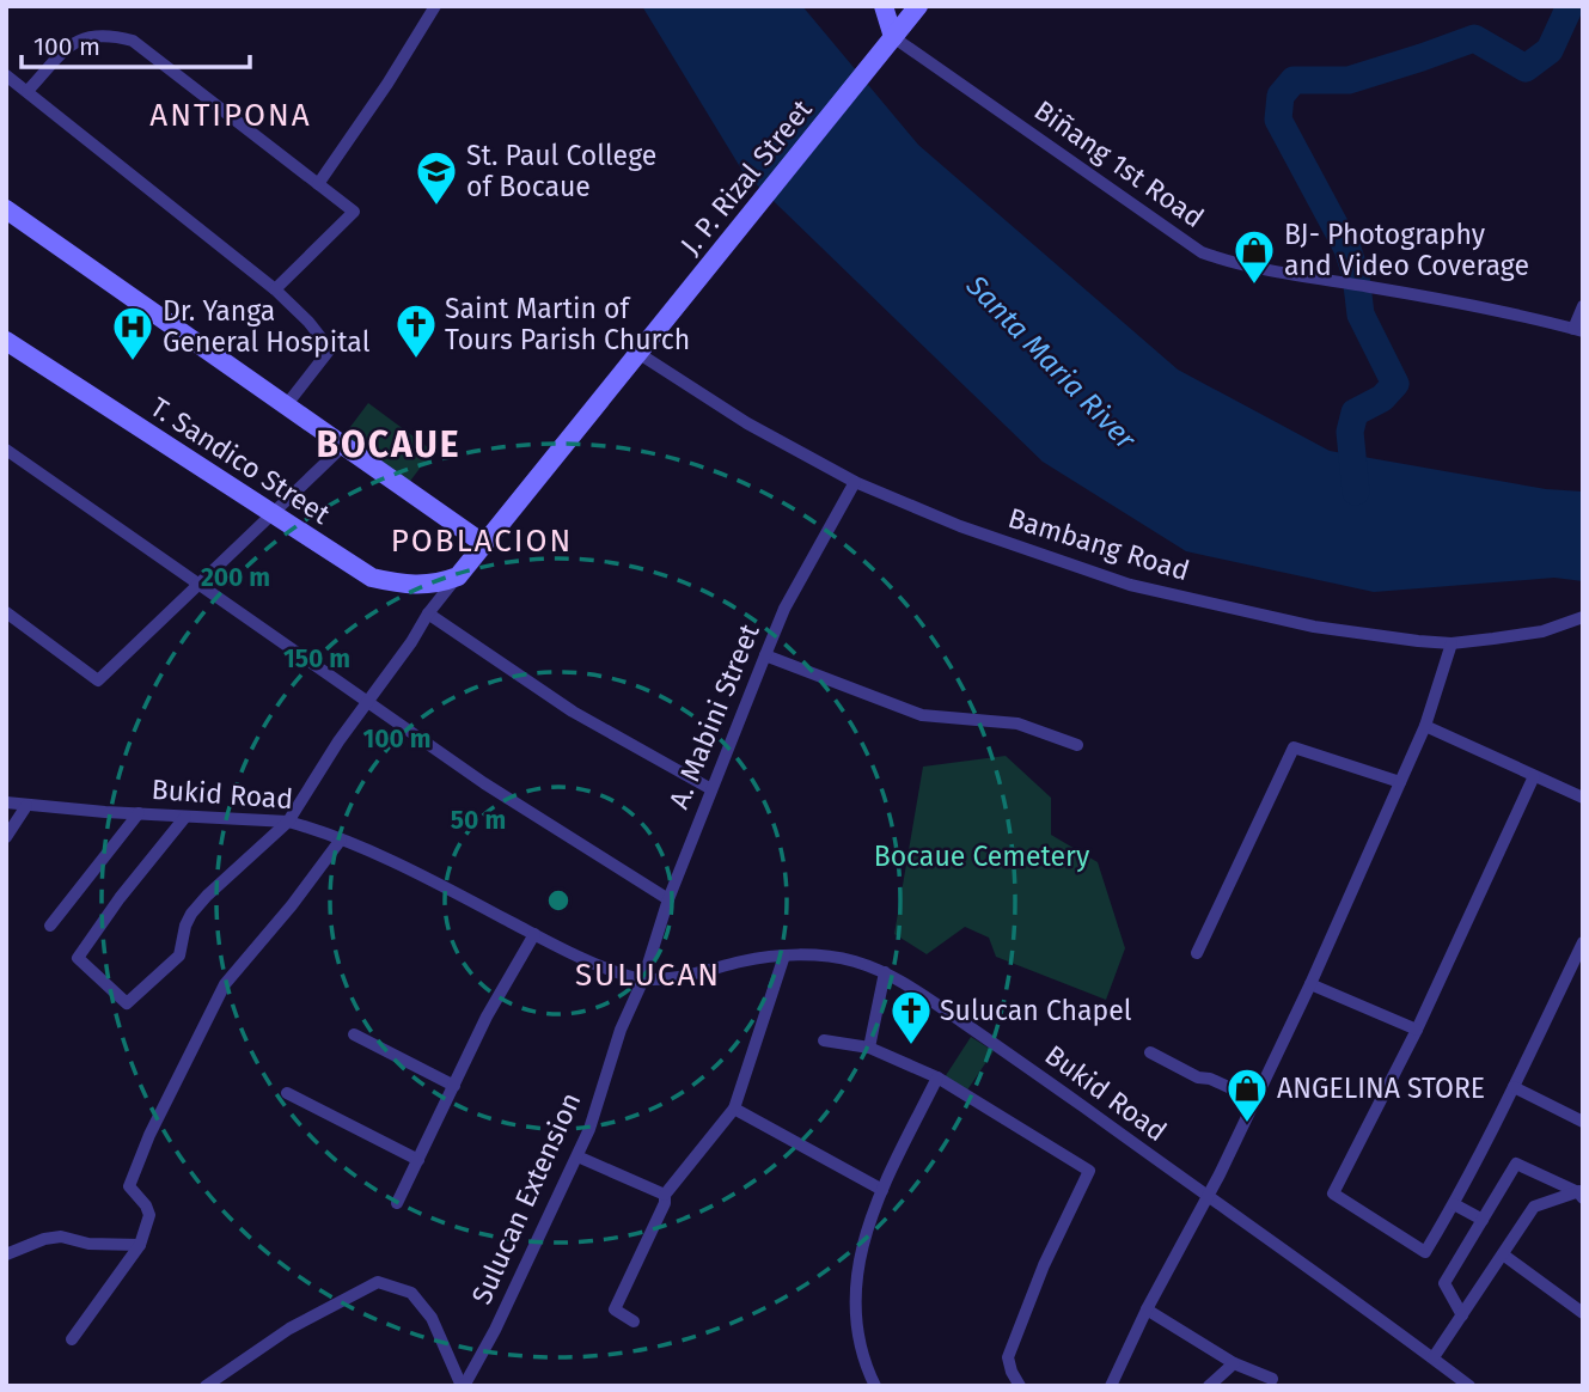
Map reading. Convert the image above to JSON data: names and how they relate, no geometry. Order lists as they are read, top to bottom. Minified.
{"streets":{"main road":["J. P. Rizal Street","T. Sandico Street"],"street":["Biñang 1st Road","Bambang Road","A. Mabini Street","Bukid Road","Sulucan Extension"]},"crossings":[["Biñang 1st Road","J. P. Rizal Street"],["J. P. Rizal Street","T. Sandico Street"],["J. P. Rizal Street","Bambang Road"],["Bambang Road","A. Mabini Street"],["A. Mabini Street","Bukid Road"],["A. Mabini Street","Sulucan Extension"],["Bukid Road","Sulucan Extension"]],"districts":["ANTIPONA","BOCAUE","POBLACION","SULUCAN"],"water":["Santa Maria River"],"parks":["Bocaue Cemetery"],"places":{"school or university":["St. Paul College of Bocaue"],"shop":["BJ- Photography and Video Coverage","ANGELINA STORE"],"church":["Saint Martin of Tours Parish Church","Sulucan Chapel"],"hospital":["Dr. Yanga General Hospital"]},"scale_bar":"100 m","rings":["200 m","150 m","100 m","50 m"]}
